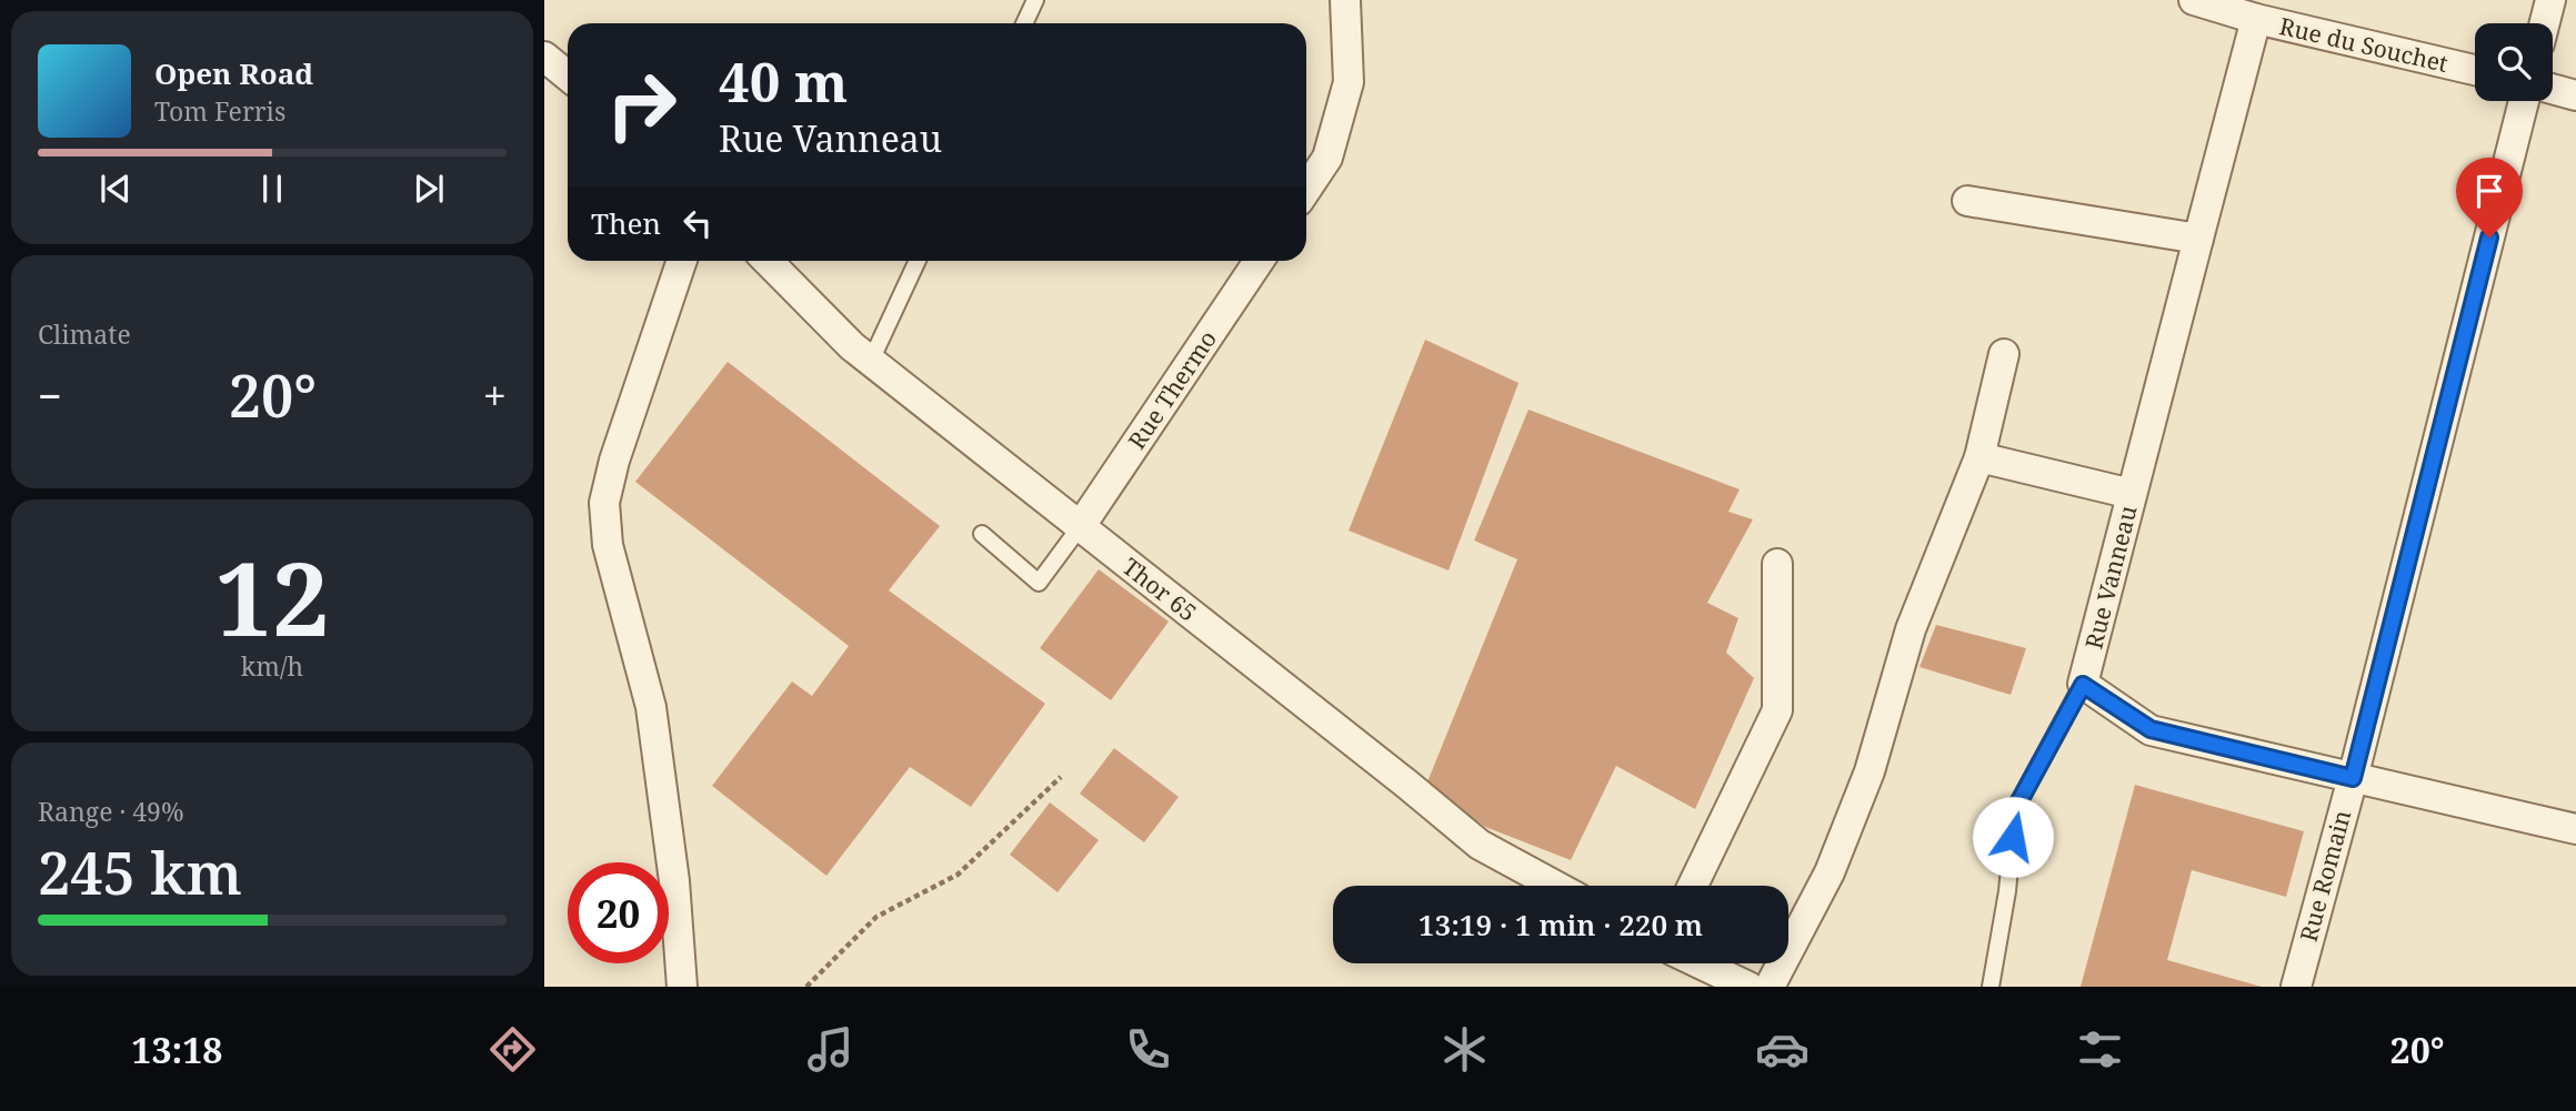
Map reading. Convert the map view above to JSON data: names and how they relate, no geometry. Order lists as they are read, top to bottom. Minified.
{"streets":{"street":["Rue du Souchet","Rue Thermo","Rue Vanneau","Thor 65","Rue Romain"]},"crossings":[["Rue du Souchet","Rue Vanneau"],["Rue Thermo","Thor 65"]],"page":{"turn":["40 m","Rue Vanneau"],"song":["Open Road","Tom Ferris"],"then":"Then","tile":["Climate",["12","km/h"],["Range · 49%","245 km"]],"heat":["−","20°","+"],"limit":"20","trip":"13:19 · 1 min · 220 m","tabs":["13:18","20°"]}}
